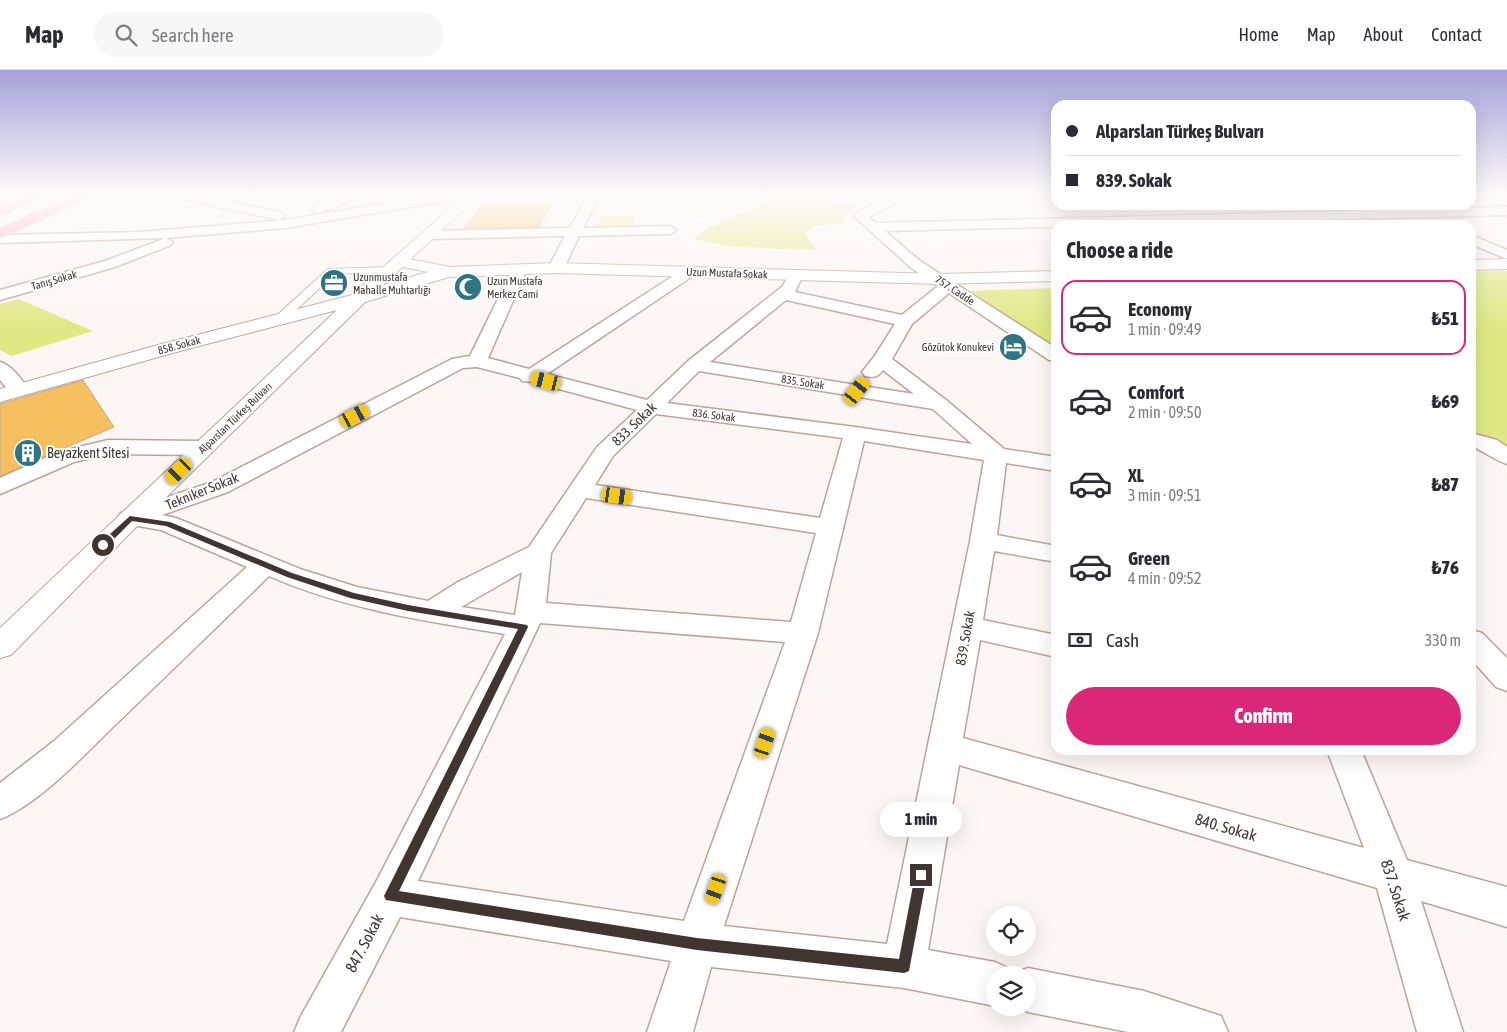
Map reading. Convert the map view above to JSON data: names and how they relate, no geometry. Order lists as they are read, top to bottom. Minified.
{"streets":{"main road":["Uzun Mustafa Sokak","858. Sokak","Alparslan Türkeş Bulvarı"],"street":["Tanış Sokak","757. Cadde","835. Sokak","836. Sokak","833. Sokak","Tekniker Sokak","839. Sokak","840. Sokak","837. Sokak","847. Sokak"]},"crossings":[["Uzun Mustafa Sokak","757. Cadde"],["Uzun Mustafa Sokak","858. Sokak"],["Uzun Mustafa Sokak","Alparslan Türkeş Bulvarı"],["Uzun Mustafa Sokak","833. Sokak"],["858. Sokak","Alparslan Türkeş Bulvarı"],["835. Sokak","833. Sokak"],["836. Sokak","833. Sokak"],["836. Sokak","Tekniker Sokak"],["836. Sokak","839. Sokak"],["Alparslan Türkeş Bulvarı","Tekniker Sokak"],["833. Sokak","Tekniker Sokak"],["833. Sokak","847. Sokak"],["Tekniker Sokak","847. Sokak"],["839. Sokak","840. Sokak"],["840. Sokak","837. Sokak"]],"places":{"office":["Uzunmustafa Mahalle Muhtarlığı"],"mosque":["Uzun Mustafa Merkez Cami"],"hotel":["Gözütok Konukevi"],"building":["Beyazkent Sitesi"]},"page":{"header":"Map","search":"Search here","nav":["Home","Map","About","Contact"],"banner":["Alparslan Türkeş Bulvarı","839. Sokak"],"heading":"Choose a ride","list":[{"name":"Economy","note":"1 min · 09:49","value":"₺51"},{"name":"Comfort","note":"2 min · 09:50","value":"₺69"},{"name":"XL","note":"3 min · 09:51","value":"₺87"},{"name":"Green","note":"4 min · 09:52","value":"₺76"}],"pay":["Cash","330 m"],"buttons":"Confirm","bubble":"1 min"}}
